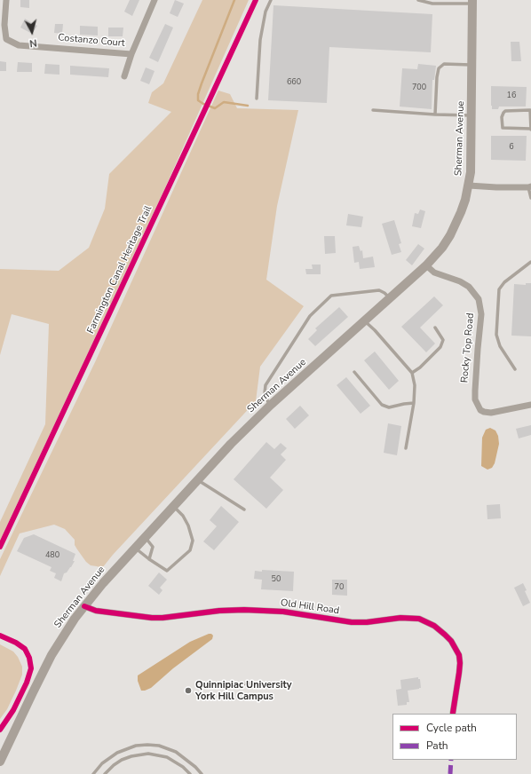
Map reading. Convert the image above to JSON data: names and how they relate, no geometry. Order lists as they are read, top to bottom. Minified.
{"streets":{"main road":["Sherman Avenue"],"street":["Costanzo Court","Rocky Top Road","Old Hill Road"],"cycle path":["Farmington Canal Heritage Trail"]},"crossings":[["Sherman Avenue","Rocky Top Road"],["Sherman Avenue","Old Hill Road"]],"places":["Quinnipiac University York Hill Campus"],"house_numbers":["660","700","16","6","480","50","70"],"legend":["Cycle path","Path"],"north":"bottom"}
